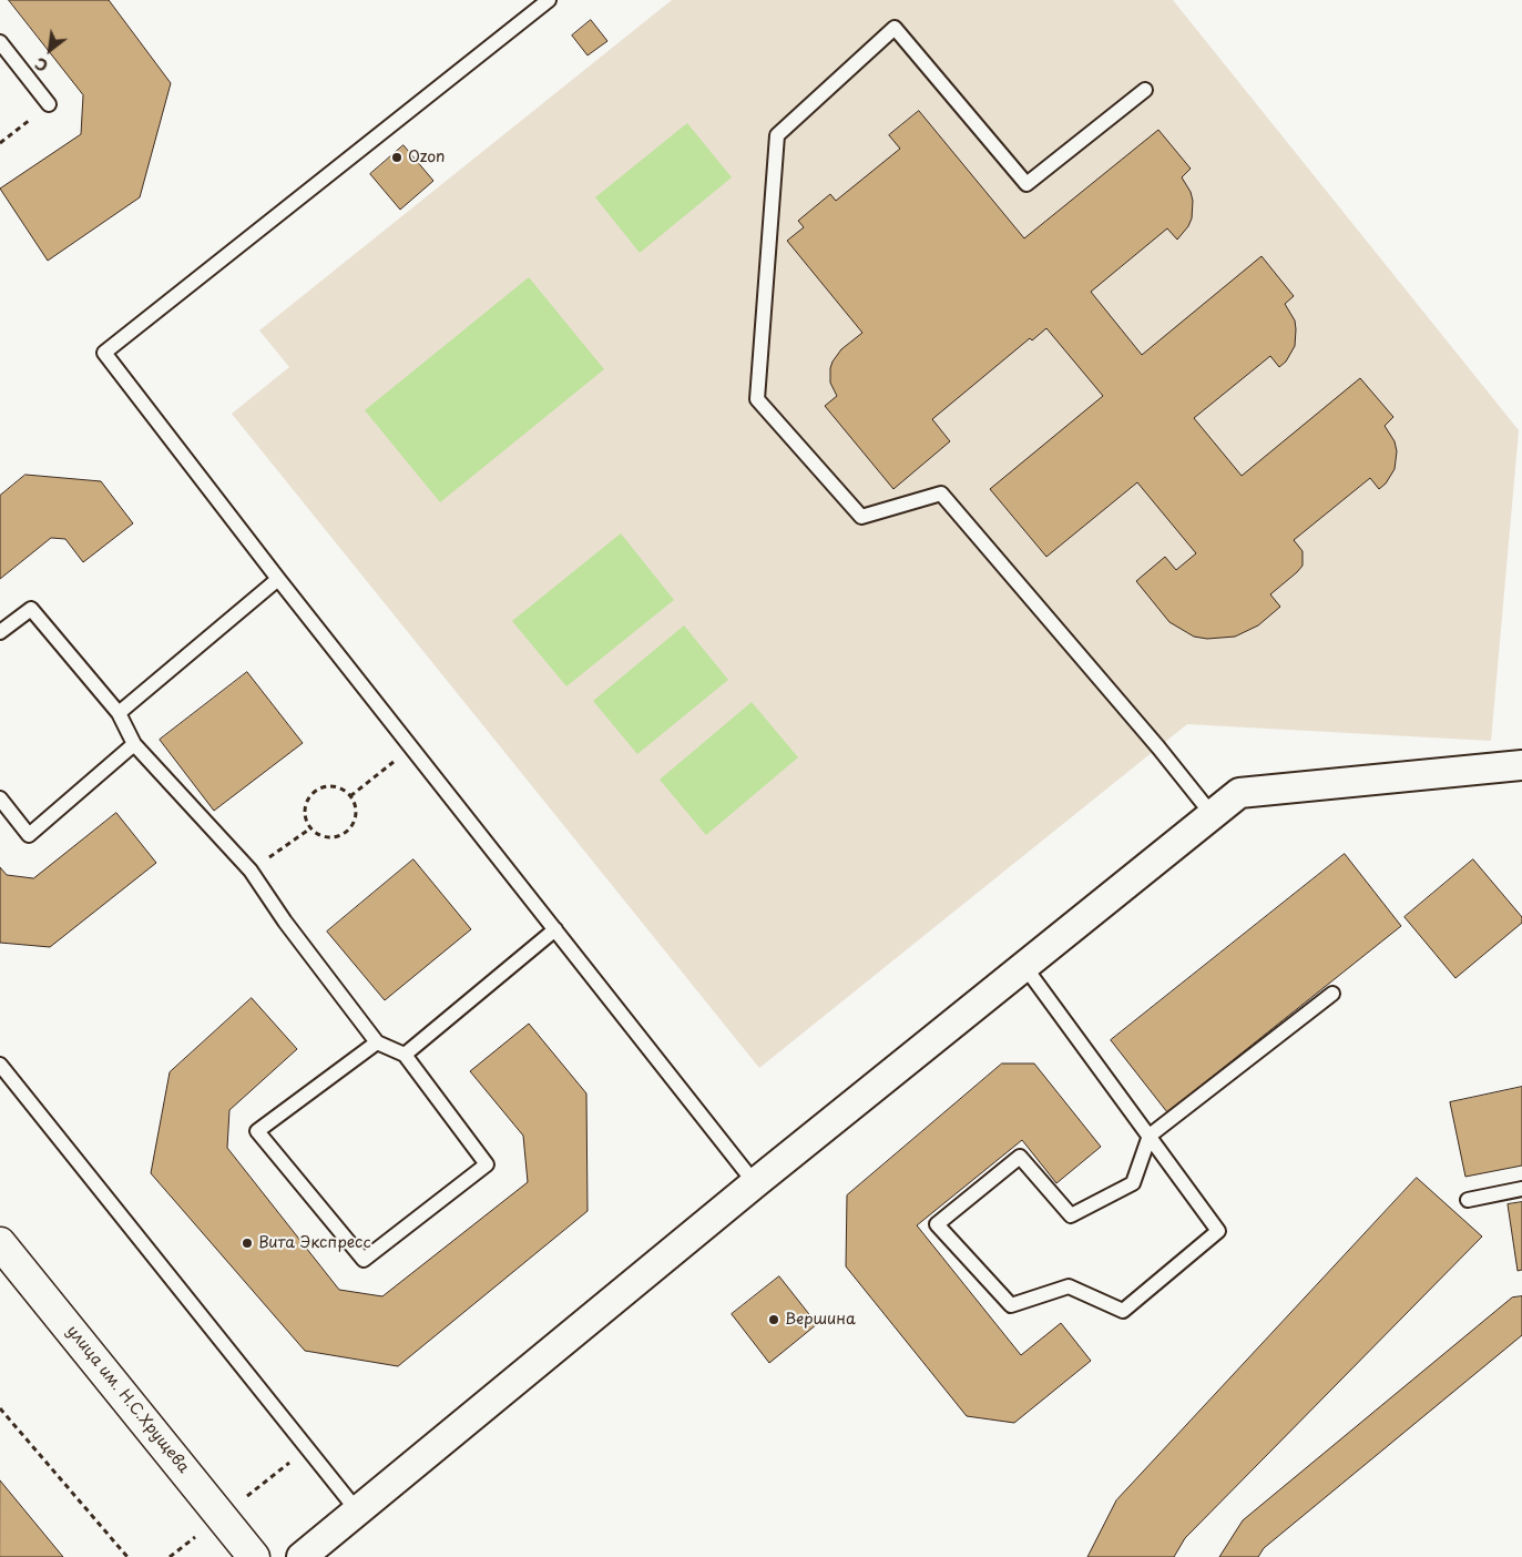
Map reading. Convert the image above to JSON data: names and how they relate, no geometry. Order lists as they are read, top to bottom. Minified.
{"streets":{"main road":["улица им. Н.С.Хрущева"]},"places":["Ozon","Вита Экспресс","Вершина"],"north":"bottom left"}
